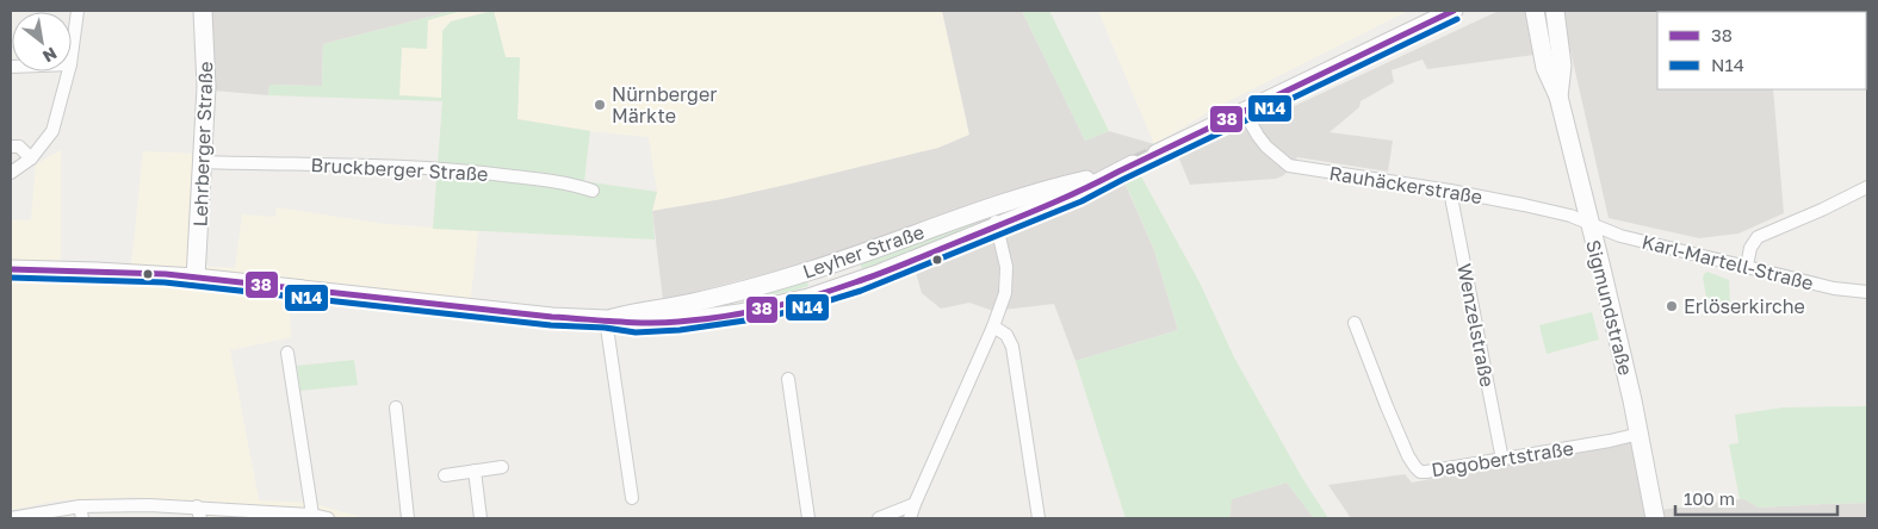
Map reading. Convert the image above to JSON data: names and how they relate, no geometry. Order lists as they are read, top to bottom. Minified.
{"streets":{"main road":["Lehrberger Straße","Leyher Straße","Sigmundstraße"],"street":["Bruckberger Straße","Rauhäckerstraße","Karl-Martell-Straße","Wenzelstraße","Dagobertstraße"]},"crossings":[["Lehrberger Straße","Bruckberger Straße"],["Lehrberger Straße","Leyher Straße"],["Rauhäckerstraße","Karl-Martell-Straße"],["Rauhäckerstraße","Sigmundstraße"],["Rauhäckerstraße","Wenzelstraße"],["Karl-Martell-Straße","Sigmundstraße"],["Sigmundstraße","Dagobertstraße"],["Wenzelstraße","Dagobertstraße"]],"places":["Nürnberger Märkte","Erlöserkirche"],"lines":["transit line 38","transit line N14"],"legend":["38","N14"],"scale_bar":"100 m","north":"bottom right"}
